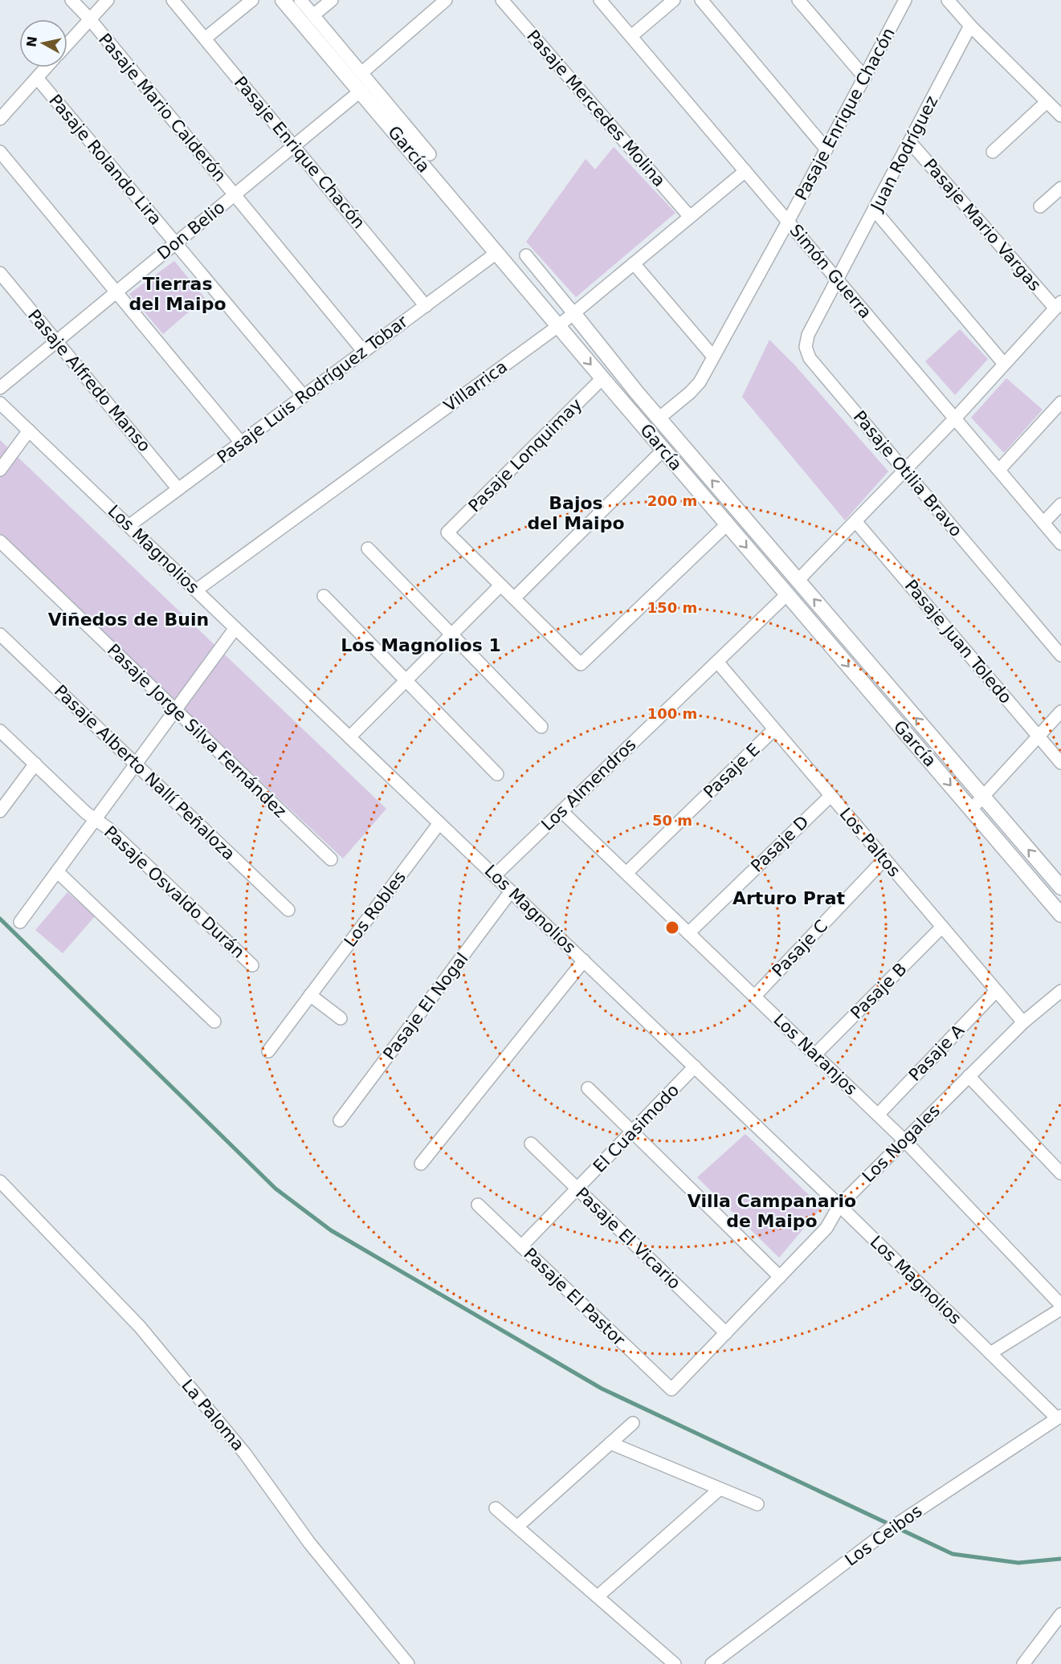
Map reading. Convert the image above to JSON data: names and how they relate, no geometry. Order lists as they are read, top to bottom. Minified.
{"streets":{"street":["Pasaje Mario Calderón","Pasaje Mercedes Molina","Pasaje Enrique Chacón","García","Juan Rodríguez","Pasaje Rolando Lira","Pasaje Mario Vargas","Don Belio","Simón Guerra","Pasaje Alfredo Manso","Villarrica","Pasaje Luis Rodríguez Tobar","Pasaje Lonquimay","Pasaje Otilia Bravo","Los Magnolios","Pasaje Juan Toledo","Pasaje Jorge Silva Fernández","Pasaje E","Pasaje Alberto Nallí Peñaloza","Los Almendros","Los Paltos","Pasaje D","Pasaje Osvaldo Durán","Los Robles","Pasaje C","Pasaje B","Pasaje El Nogal","Pasaje A","Los Naranjos","El Cuasimodo","Los Nogales","Pasaje El Vicario","Pasaje El Pastor","La Paloma","Los Ceibos"]},"crossings":[["Pasaje Mario Calderón","Don Belio"],["Pasaje Mario Calderón","Pasaje Luis Rodríguez Tobar"],["Pasaje Mercedes Molina","Villarrica"],["Pasaje Enrique Chacón","García"],["Pasaje Enrique Chacón","Don Belio"],["Pasaje Enrique Chacón","Simón Guerra"],["Pasaje Enrique Chacón","Pasaje Luis Rodríguez Tobar"],["García","Don Belio"],["García","Villarrica"],["García","Pasaje Luis Rodríguez Tobar"],["García","Pasaje Lonquimay"],["García","Los Almendros"],["Juan Rodríguez","Pasaje Mario Vargas"],["Juan Rodríguez","Simón Guerra"],["Juan Rodríguez","Pasaje Otilia Bravo"],["Pasaje Rolando Lira","Don Belio"],["Pasaje Rolando Lira","Pasaje Luis Rodríguez Tobar"],["Don Belio","Pasaje Alfredo Manso"],["Simón Guerra","Villarrica"],["Simón Guerra","Pasaje Otilia Bravo"],["Pasaje Alfredo Manso","Pasaje Luis Rodríguez Tobar"],["Villarrica","Los Magnolios"],["Pasaje Luis Rodríguez Tobar","Los Magnolios"],["Los Magnolios","Los Almendros"],["Los Magnolios","Los Robles"],["Los Magnolios","Pasaje El Nogal"],["Los Magnolios","El Cuasimodo"],["Los Magnolios","Los Nogales"],["Los Magnolios","Los Ceibos"],["Pasaje E","Los Paltos"],["Pasaje E","Los Naranjos"],["Los Almendros","Los Paltos"],["Los Almendros","Los Naranjos"],["Los Paltos","Pasaje D"],["Los Paltos","Pasaje C"],["Los Paltos","Pasaje B"],["Los Paltos","Pasaje A"],["Los Paltos","Los Nogales"],["Pasaje D","Los Naranjos"],["Pasaje C","Los Naranjos"],["Pasaje B","Los Naranjos"],["Pasaje A","Los Naranjos"],["Los Naranjos","Los Nogales"],["El Cuasimodo","Pasaje El Vicario"],["El Cuasimodo","Pasaje El Pastor"],["Los Nogales","Pasaje El Vicario"],["Los Nogales","Pasaje El Pastor"]],"districts":["Tierras del Maipo","Bajos del Maipo","Viñedos de Buin","Los Magnolios 1","Arturo Prat","Villa Campanario de Maipo"],"north":"left","rings":["200 m","150 m","100 m","50 m"]}
